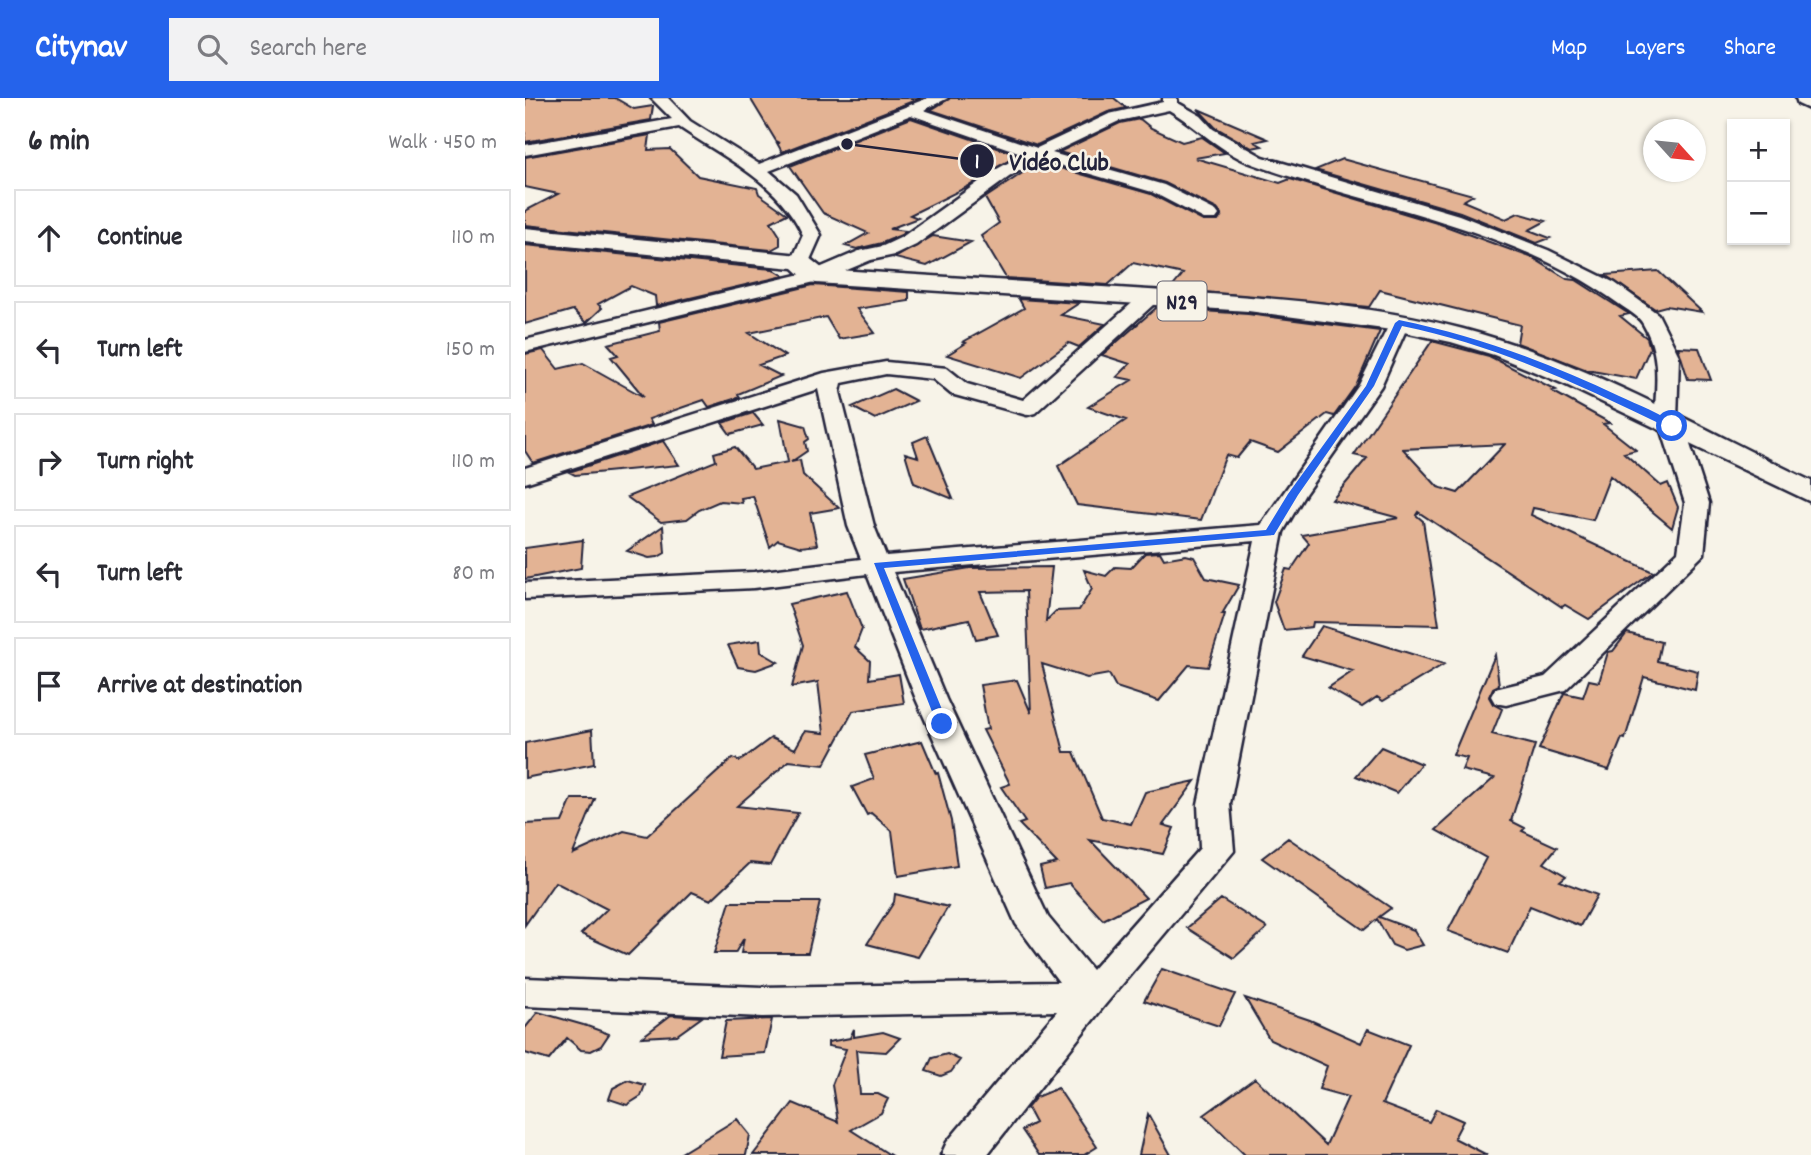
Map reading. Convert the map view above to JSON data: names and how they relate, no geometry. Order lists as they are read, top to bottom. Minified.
{"streets":{"main road":["N29"]},"places":["Vidéo Club"],"north":"bottom right","page":{"header":"Citynav","search":"Search here","nav":["Map","Layers","Share"],"heading":["6 min","Walk · 450 m"],"map_buttons":["+","−"],"list":[["Continue","110 m"],["Turn left","150 m"],["Turn right","110 m"],["Turn left","80 m"],"Arrive at destination"]}}
